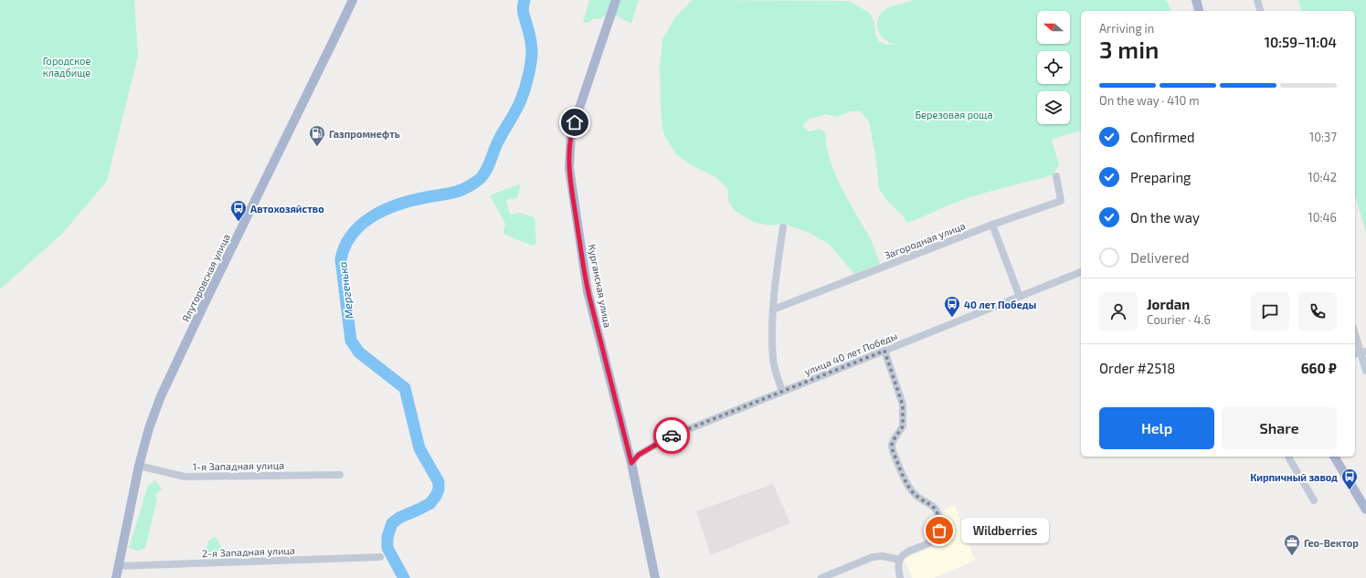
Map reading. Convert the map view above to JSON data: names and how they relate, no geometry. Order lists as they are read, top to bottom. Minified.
{"streets":{"main road":["Ялуторовская улица","Курганская улица"],"street":["Загородная улица","улица 40 лет Победы","1-я Западная улица","2-я Западная улица"]},"crossings":[["Ялуторовская улица","1-я Западная улица"],["Ялуторовская улица","2-я Западная улица"],["Курганская улица","улица 40 лет Победы"]],"water":["Мергенька"],"parks":["Городское кладбище","Березовая роща"],"places":{"fuel station":["Газпромнефть"],"bus stop":["Автохозяйство","40 лет Победы","Кирпичный завод"],"other":["Wildberries"],"office":["Гео-Вектор"]},"north":"left","page":{"heading":["3 min","Arriving in","10:59–11:04"],"panel":["Jordan","Courier · 4.6","Order #2518","660 ₽"],"bar":"On the way · 410 m","list":[["Confirmed","10:37"],["Preparing","10:42"],["On the way","10:46"],"Delivered"],"buttons":["Help","Share"],"bubble":"Wildberries"}}
